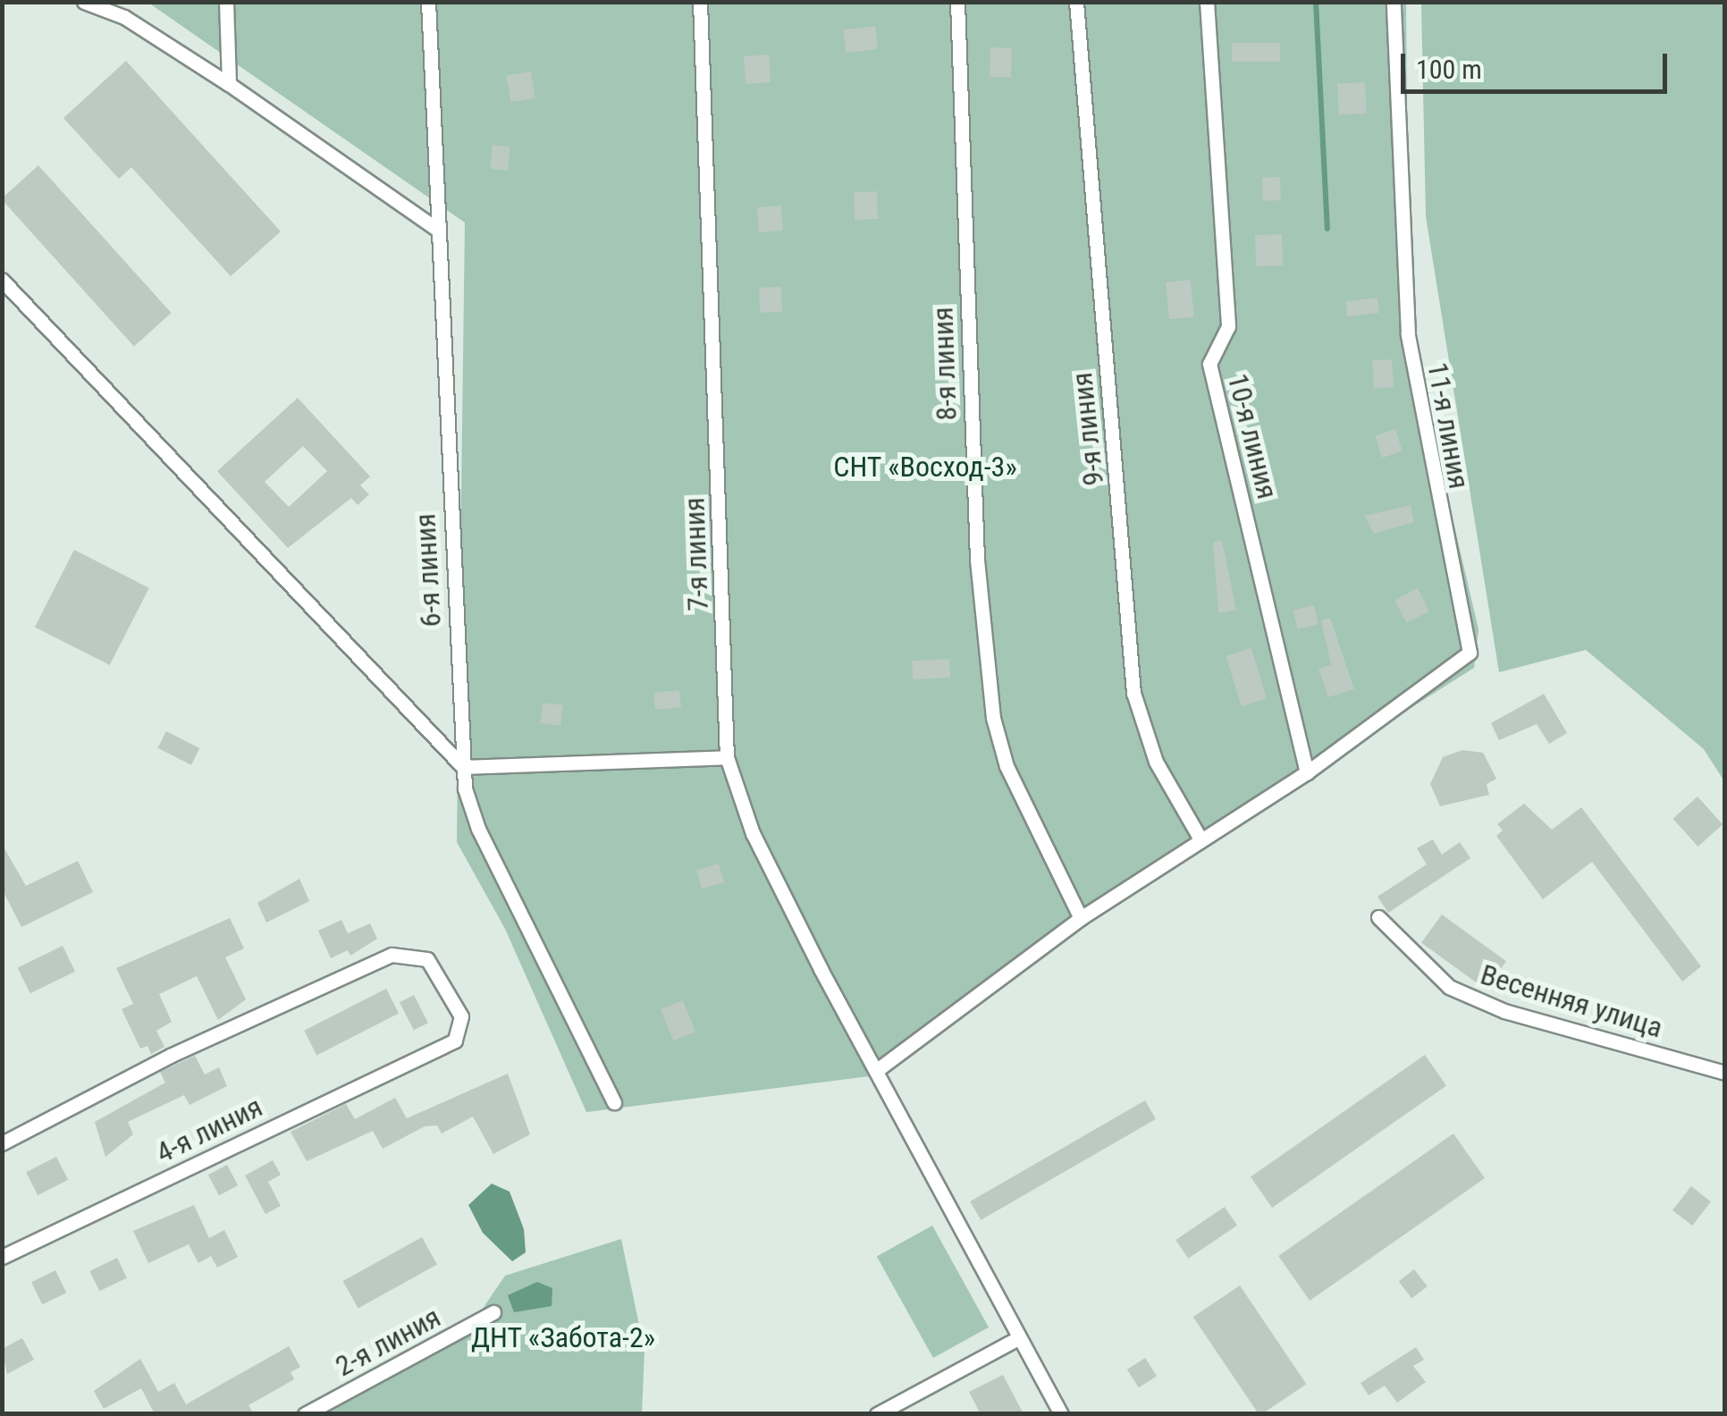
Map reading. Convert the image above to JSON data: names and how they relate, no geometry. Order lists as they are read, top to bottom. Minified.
{"streets":{"street":["8-я линия","11-я линия","9-я линия","10-я линия","7-я линия","6-я линия","Весенняя улица","4-я линия","2-я линия"]},"crossings":[["11-я линия","10-я линия"]],"parks":["СНТ «Восход-3»","ДНТ «Забота-2»"],"scale_bar":"100 m"}
